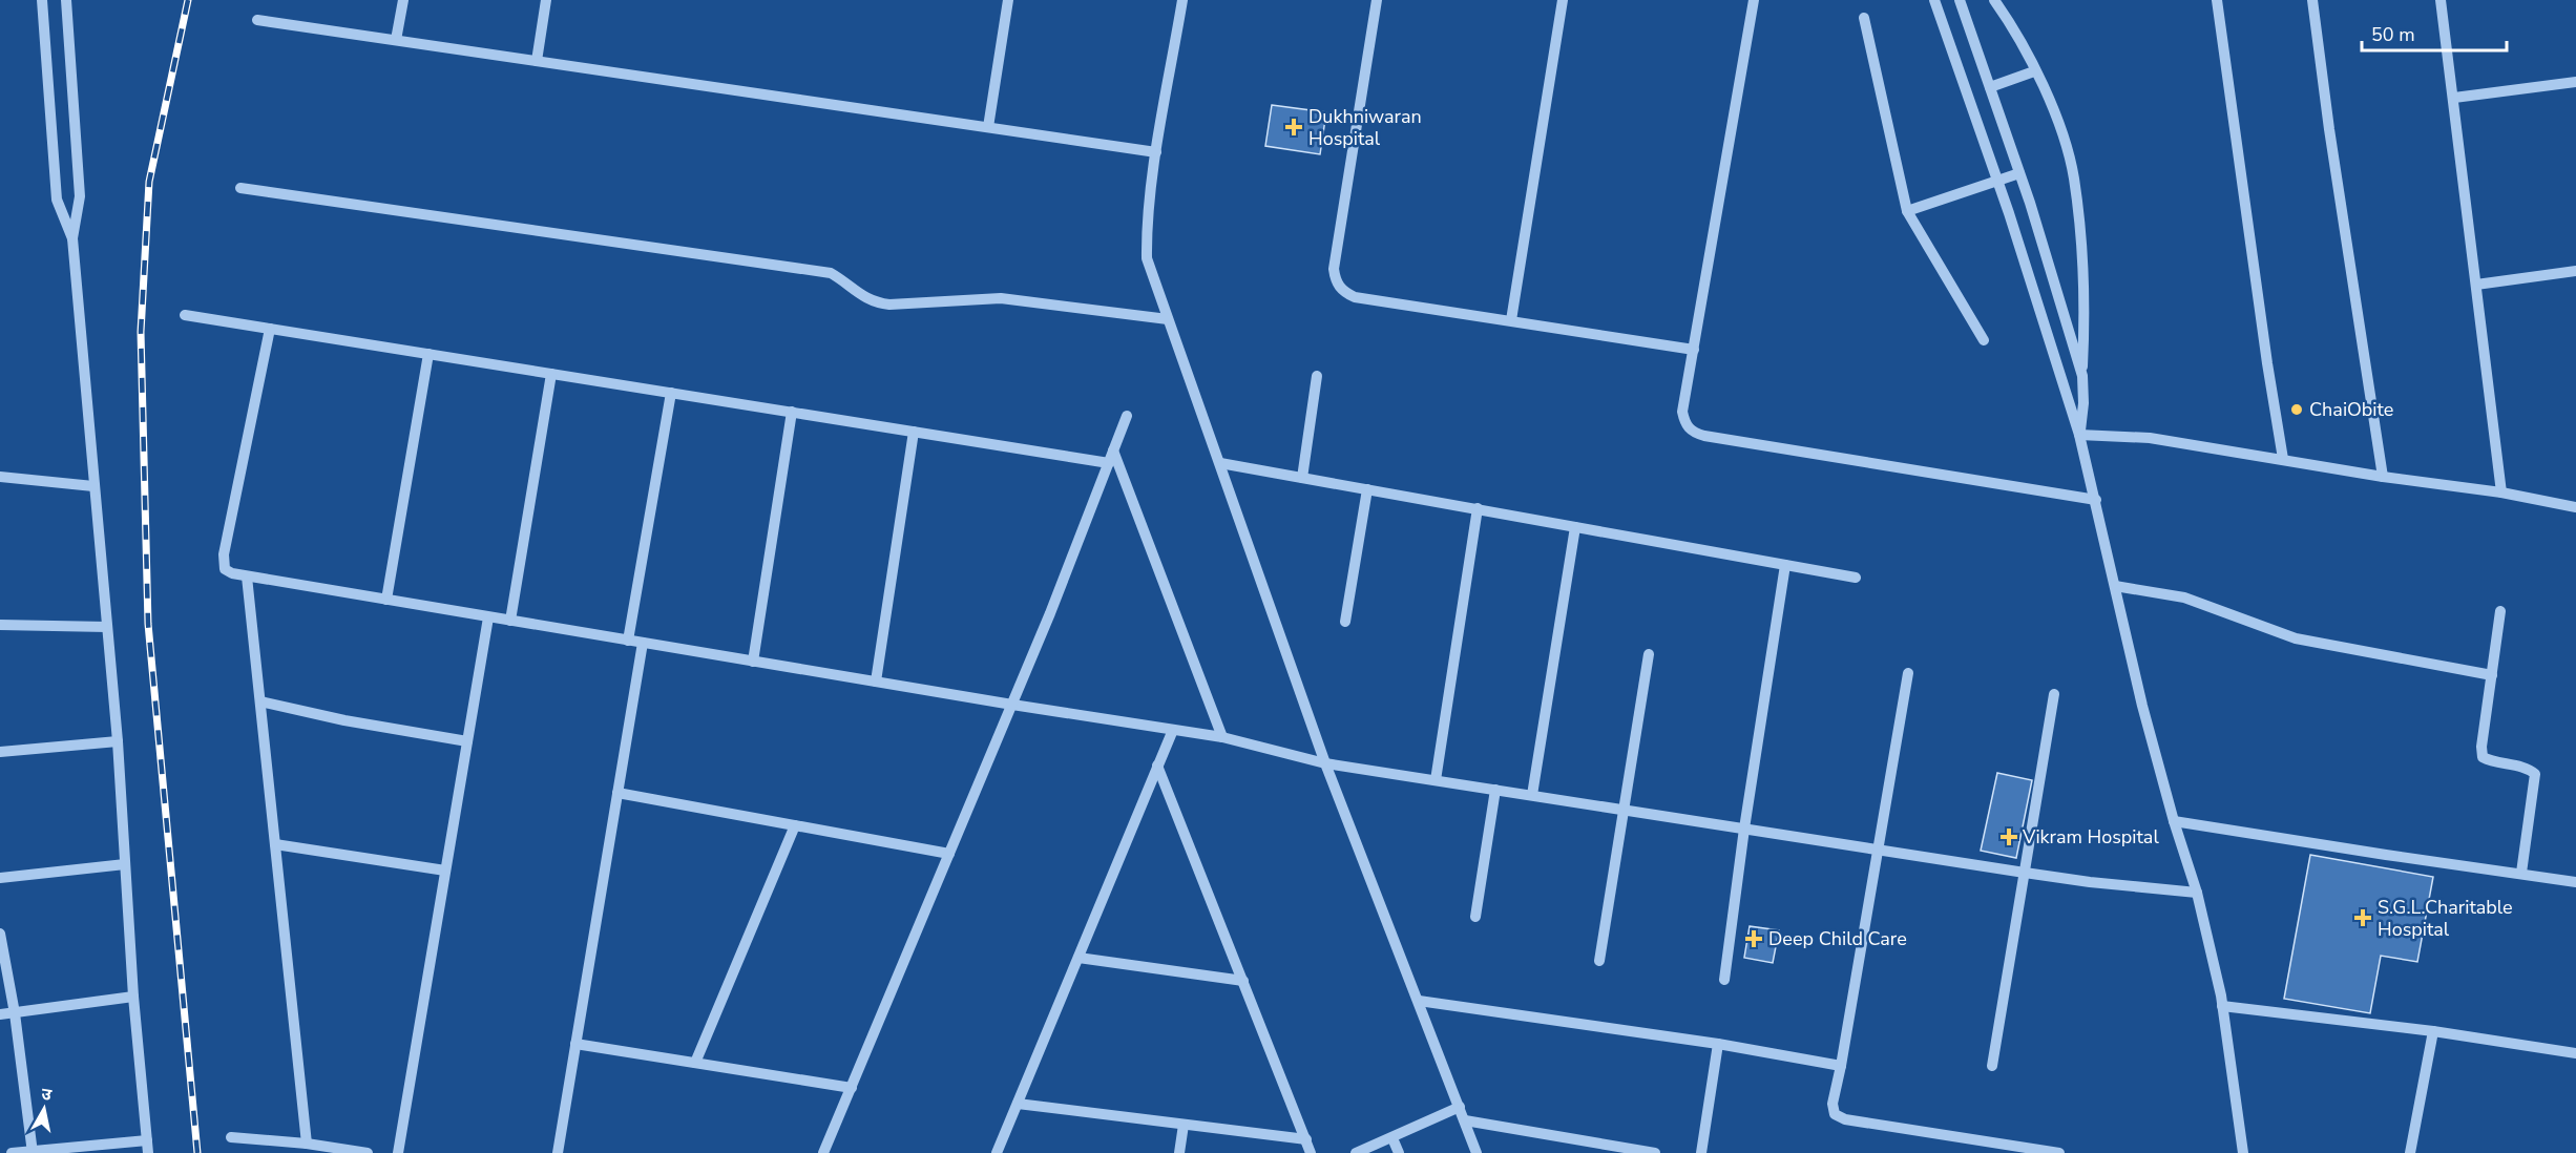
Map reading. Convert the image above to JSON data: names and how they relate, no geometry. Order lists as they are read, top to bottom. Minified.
{"places":{"health":["Dukhniwaran Hospital","Vikram Hospital","S.G.L.Charitable Hospital","Deep Child Care"],"other":["ChaiObite"]},"scale_bar":"50 m","north":"top"}
